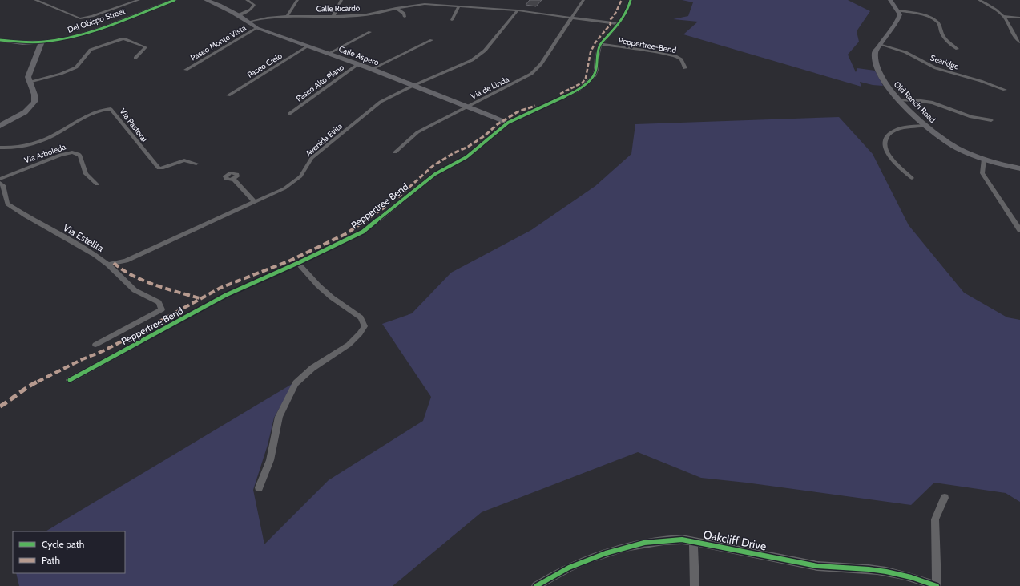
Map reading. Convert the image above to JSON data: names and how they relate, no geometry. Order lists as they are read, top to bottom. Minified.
{"streets":{"main road":["Del Obispo Street"],"street":["Calle Ricardo","Paseo Monte Vista","Peppertree-Bend","Calle Aspero","Searidge","Paseo Cielo","Paseo Alto Plano","Via de Linda","Old Ranch Road","Via Pastoral","Avenida Evita","Via Arboleda","Peppertree Bend","Via Estelita","Oakcliff Drive"]},"crossings":[["Calle Ricardo","Calle Aspero"],["Calle Ricardo","Via de Linda"],["Calle Ricardo","Avenida Evita"],["Paseo Monte Vista","Calle Aspero"],["Peppertree-Bend","Peppertree Bend"],["Calle Aspero","Paseo Cielo"],["Calle Aspero","Paseo Alto Plano"],["Calle Aspero","Via de Linda"],["Calle Aspero","Avenida Evita"],["Calle Aspero","Peppertree Bend"],["Searidge","Old Ranch Road"],["Avenida Evita","Via Estelita"]],"legend":["Cycle path","Path"]}
